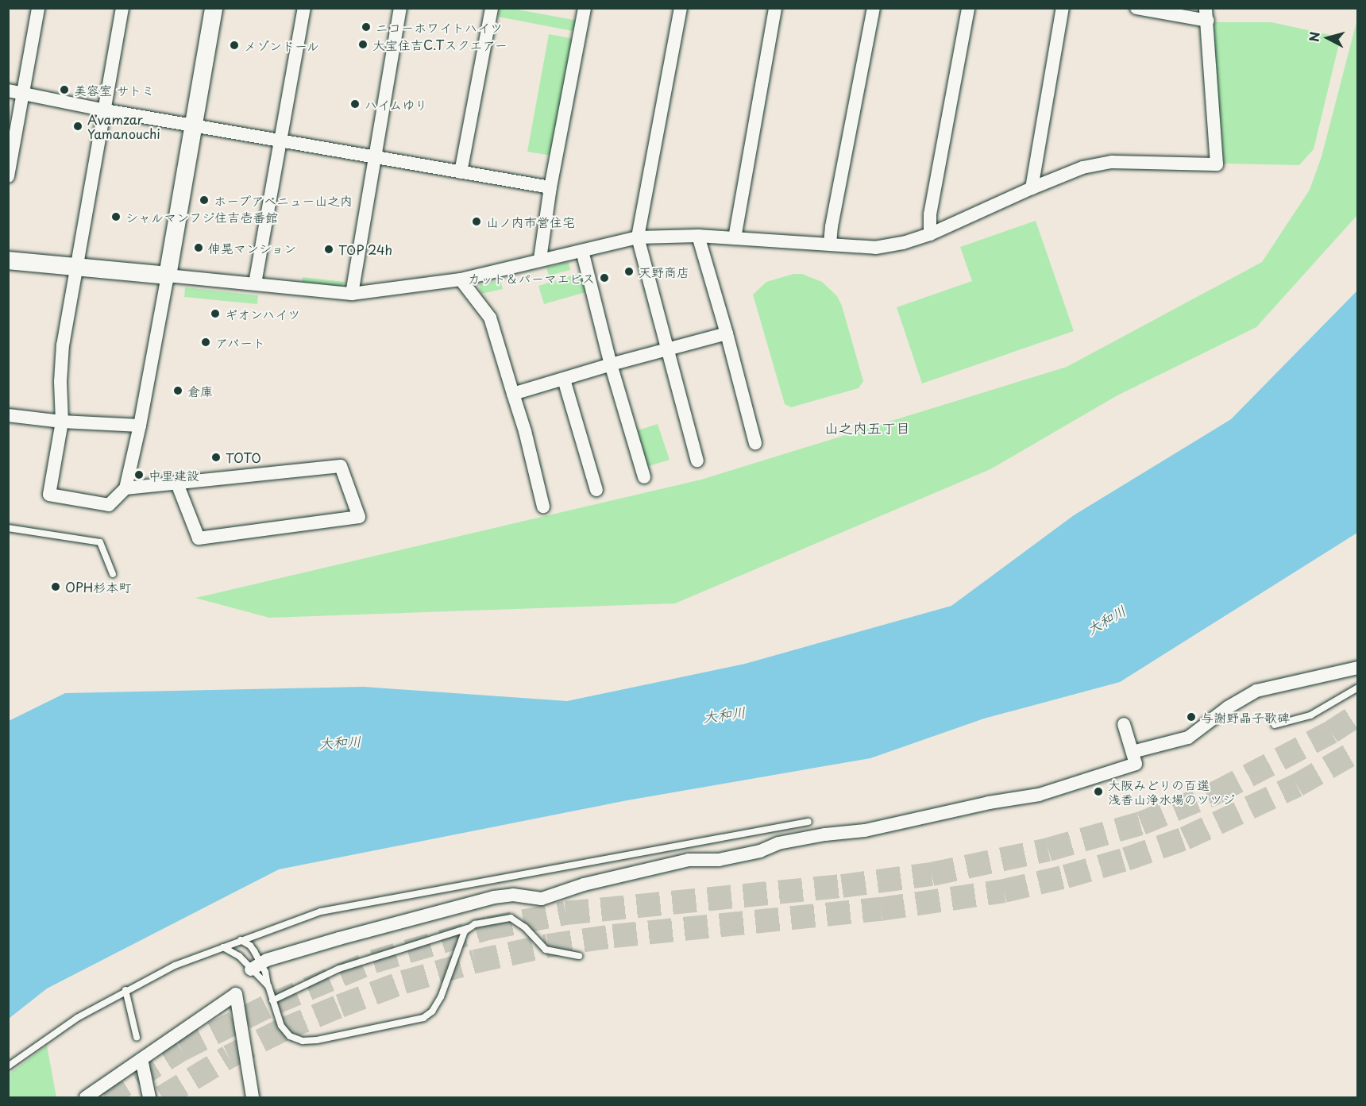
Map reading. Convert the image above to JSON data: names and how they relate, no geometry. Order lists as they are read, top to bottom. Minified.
{"districts":["山之内五丁目"],"water":["大和川"],"places":["ニコーホワイトハイツ","大宝住吉C.Tスクエアー","メゾンドール","美容室 サトミ","ハイムゆり","Avamzar Yamanouchi","ホープアベニュー山之内","シャルマンフジ住吉壱番館","山ノ内市営住宅","伸晃マンション","TOP 24h","天野商店","カット＆パーマエビス","ギオンハイツ","アパート","倉庫","TOTO","中里建設","OPH杉本町","与謝野晶子歌碑","大阪みどりの百選 浅香山浄水場のツツジ"],"north":"left"}
